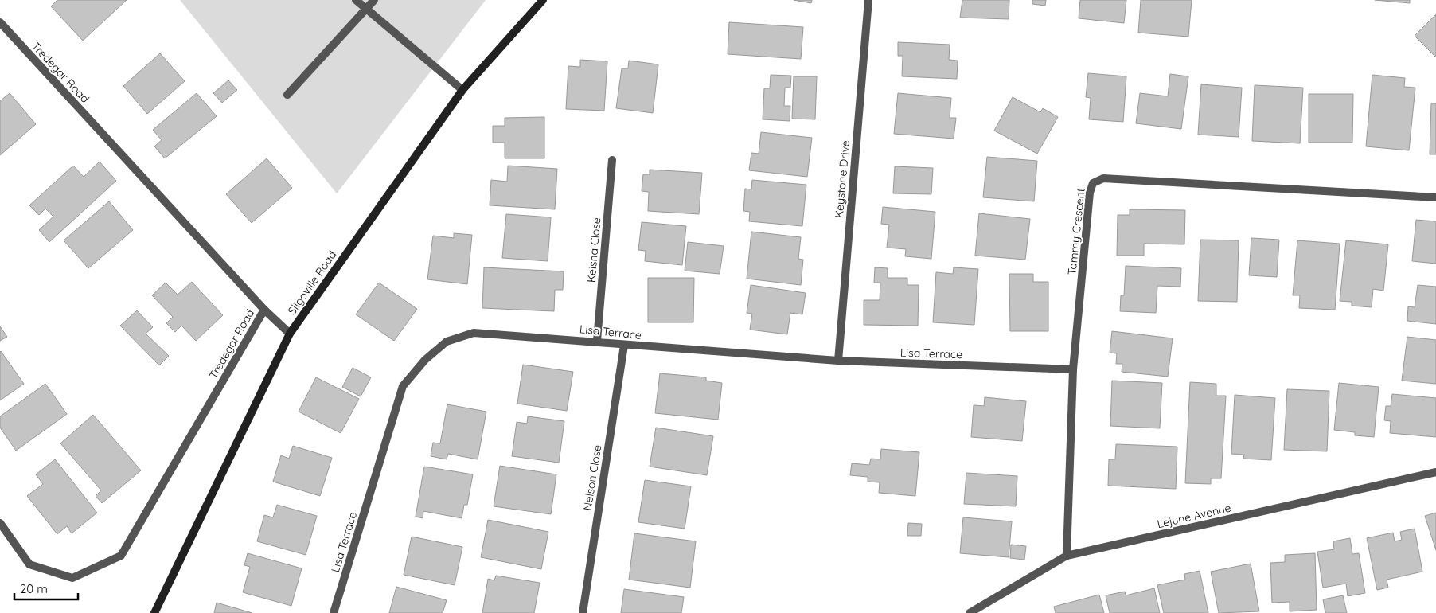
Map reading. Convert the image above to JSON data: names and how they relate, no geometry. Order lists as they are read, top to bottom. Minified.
{"streets":{"street":["Tredegar Road","Keystone Drive","Tammy Crescent","Keisha Close","Sligoville Road","Lisa Terrace","Nelson Close","Lejune Avenue"]},"crossings":[["Keystone Drive","Lisa Terrace"],["Tammy Crescent","Lisa Terrace"],["Tammy Crescent","Lejune Avenue"],["Keisha Close","Lisa Terrace"],["Lisa Terrace","Nelson Close"]],"scale_bar":"20 m"}
